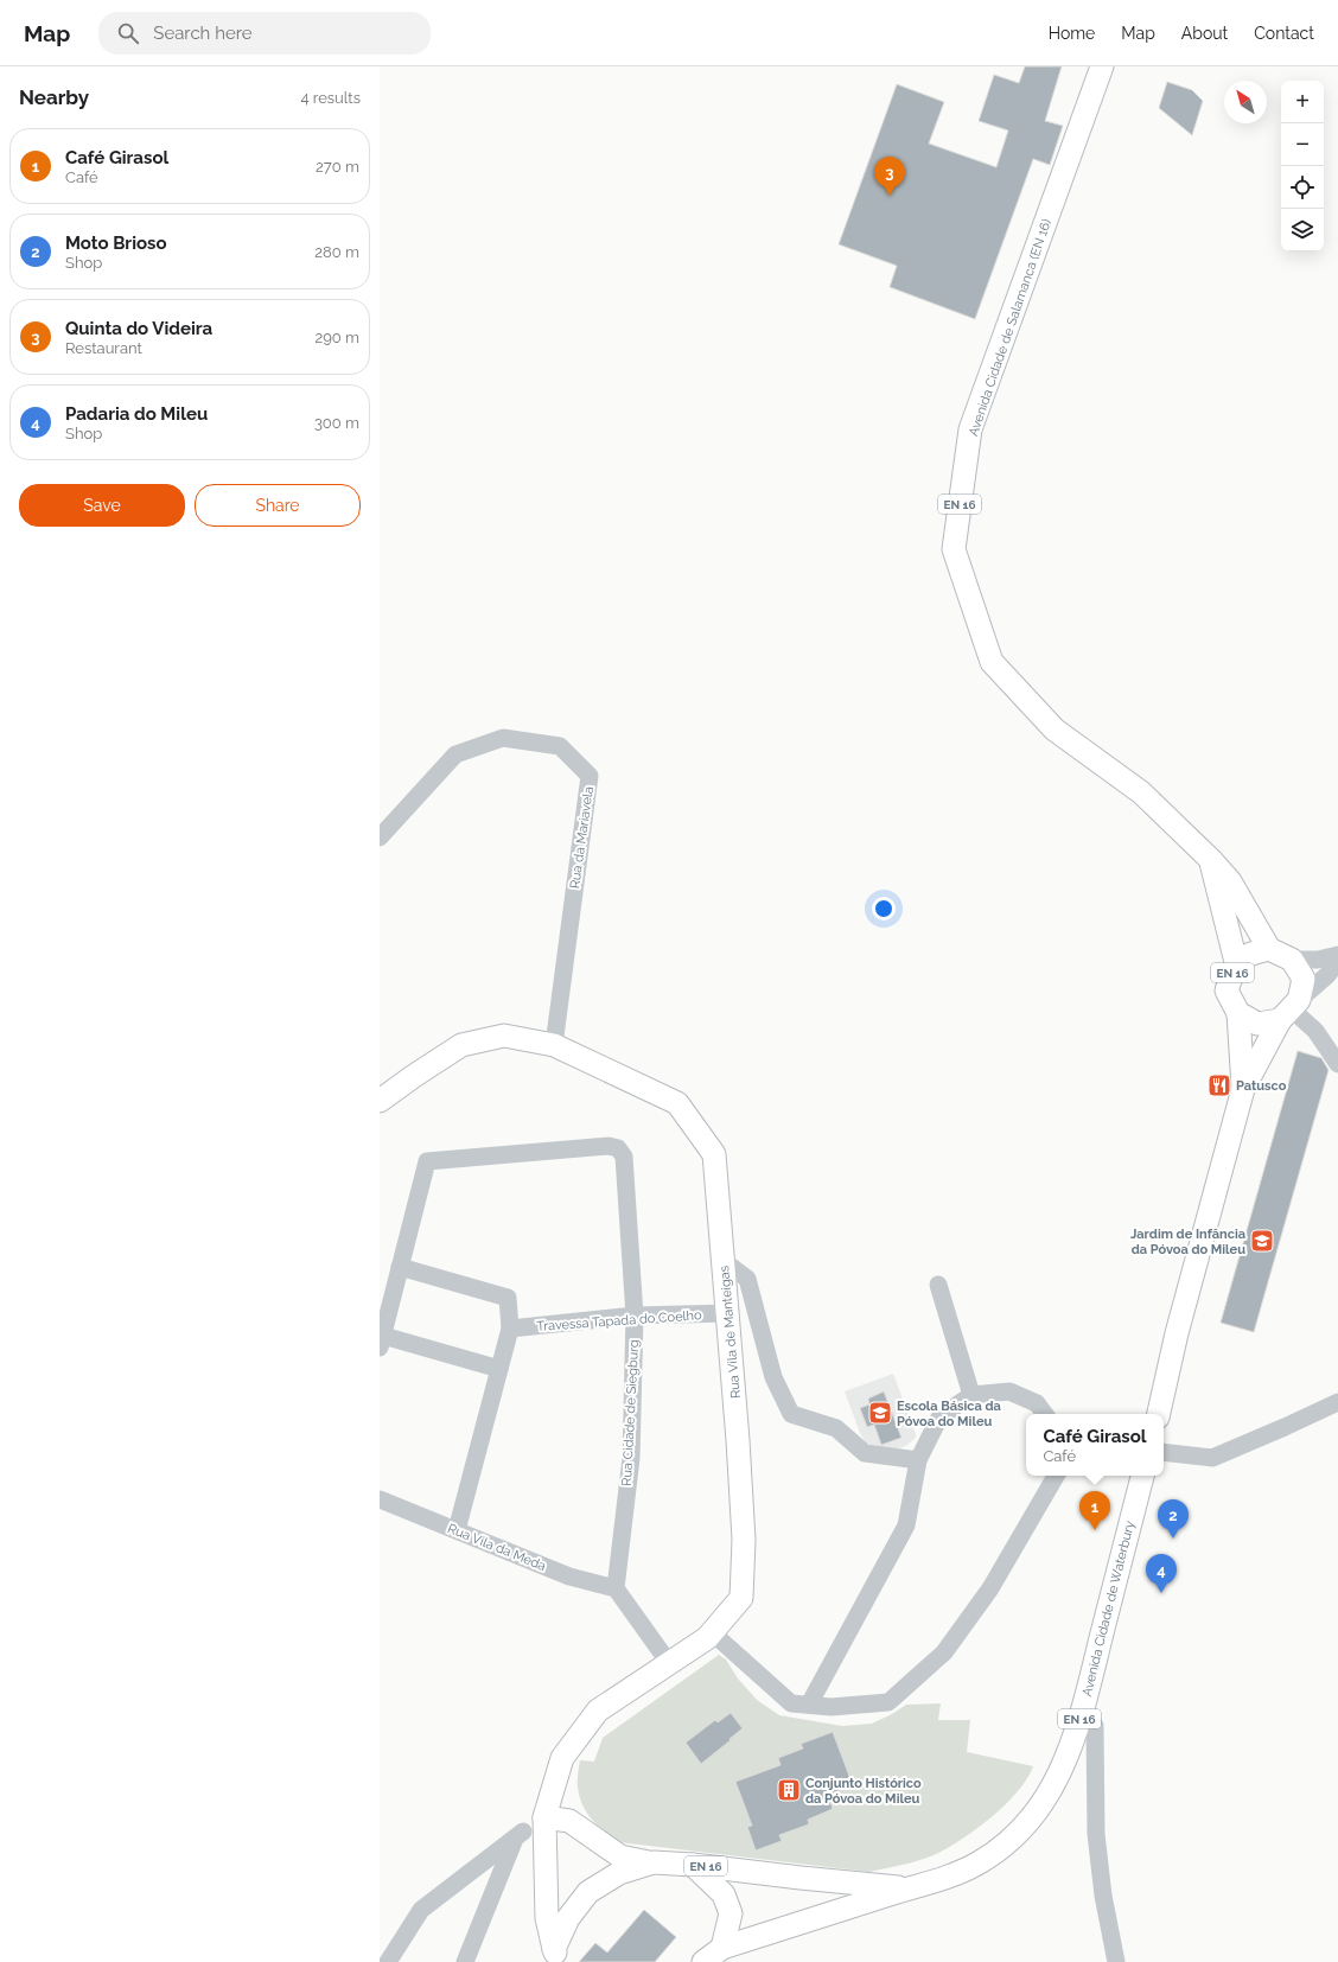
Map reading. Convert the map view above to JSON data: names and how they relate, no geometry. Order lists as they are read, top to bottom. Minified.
{"streets":{"main road":["Avenida Cidade de Salamanca (EN 16)","EN 16","Rua Vila de Manteigas","Avenida Cidade de Waterbury"],"street":["Rua da Mariavela","Travessa Tapada do Coelho","Rua Cidade de Siegburg","Rua Vila da Meda"]},"crossings":[["Avenida Cidade de Salamanca (EN 16)","EN 16"],["EN 16","Rua Vila de Manteigas"],["EN 16","Avenida Cidade de Waterbury"],["Rua da Mariavela","Rua Vila de Manteigas"],["Travessa Tapada do Coelho","Rua Vila de Manteigas"],["Travessa Tapada do Coelho","Rua Cidade de Siegburg"],["Rua Cidade de Siegburg","Rua Vila da Meda"]],"places":{"restaurant":["Patusco"],"school or university":["Jardim de Infância da Póvoa do Mileu","Escola Básica da Póvoa do Mileu"],"building":["Conjunto Histórico da Póvoa do Mileu"]},"north":"top left","page":{"header":"Map","search":"Search here","nav":["Home","Map","About","Contact"],"heading":["Nearby","4 results"],"map_buttons":["+","−"],"list":[{"mark":"1","name":"Café Girasol","note":"Café","value":"270 m"},{"mark":"2","name":"Moto Brioso","note":"Shop","value":"280 m"},{"mark":"3","name":"Quinta do Videira","note":"Restaurant","value":"290 m"},{"mark":"4","name":"Padaria do Mileu","note":"Shop","value":"300 m"}],"pins":["3","1","2","4"],"buttons":["Save","Share"],"popup":["Café Girasol","Café"]}}
